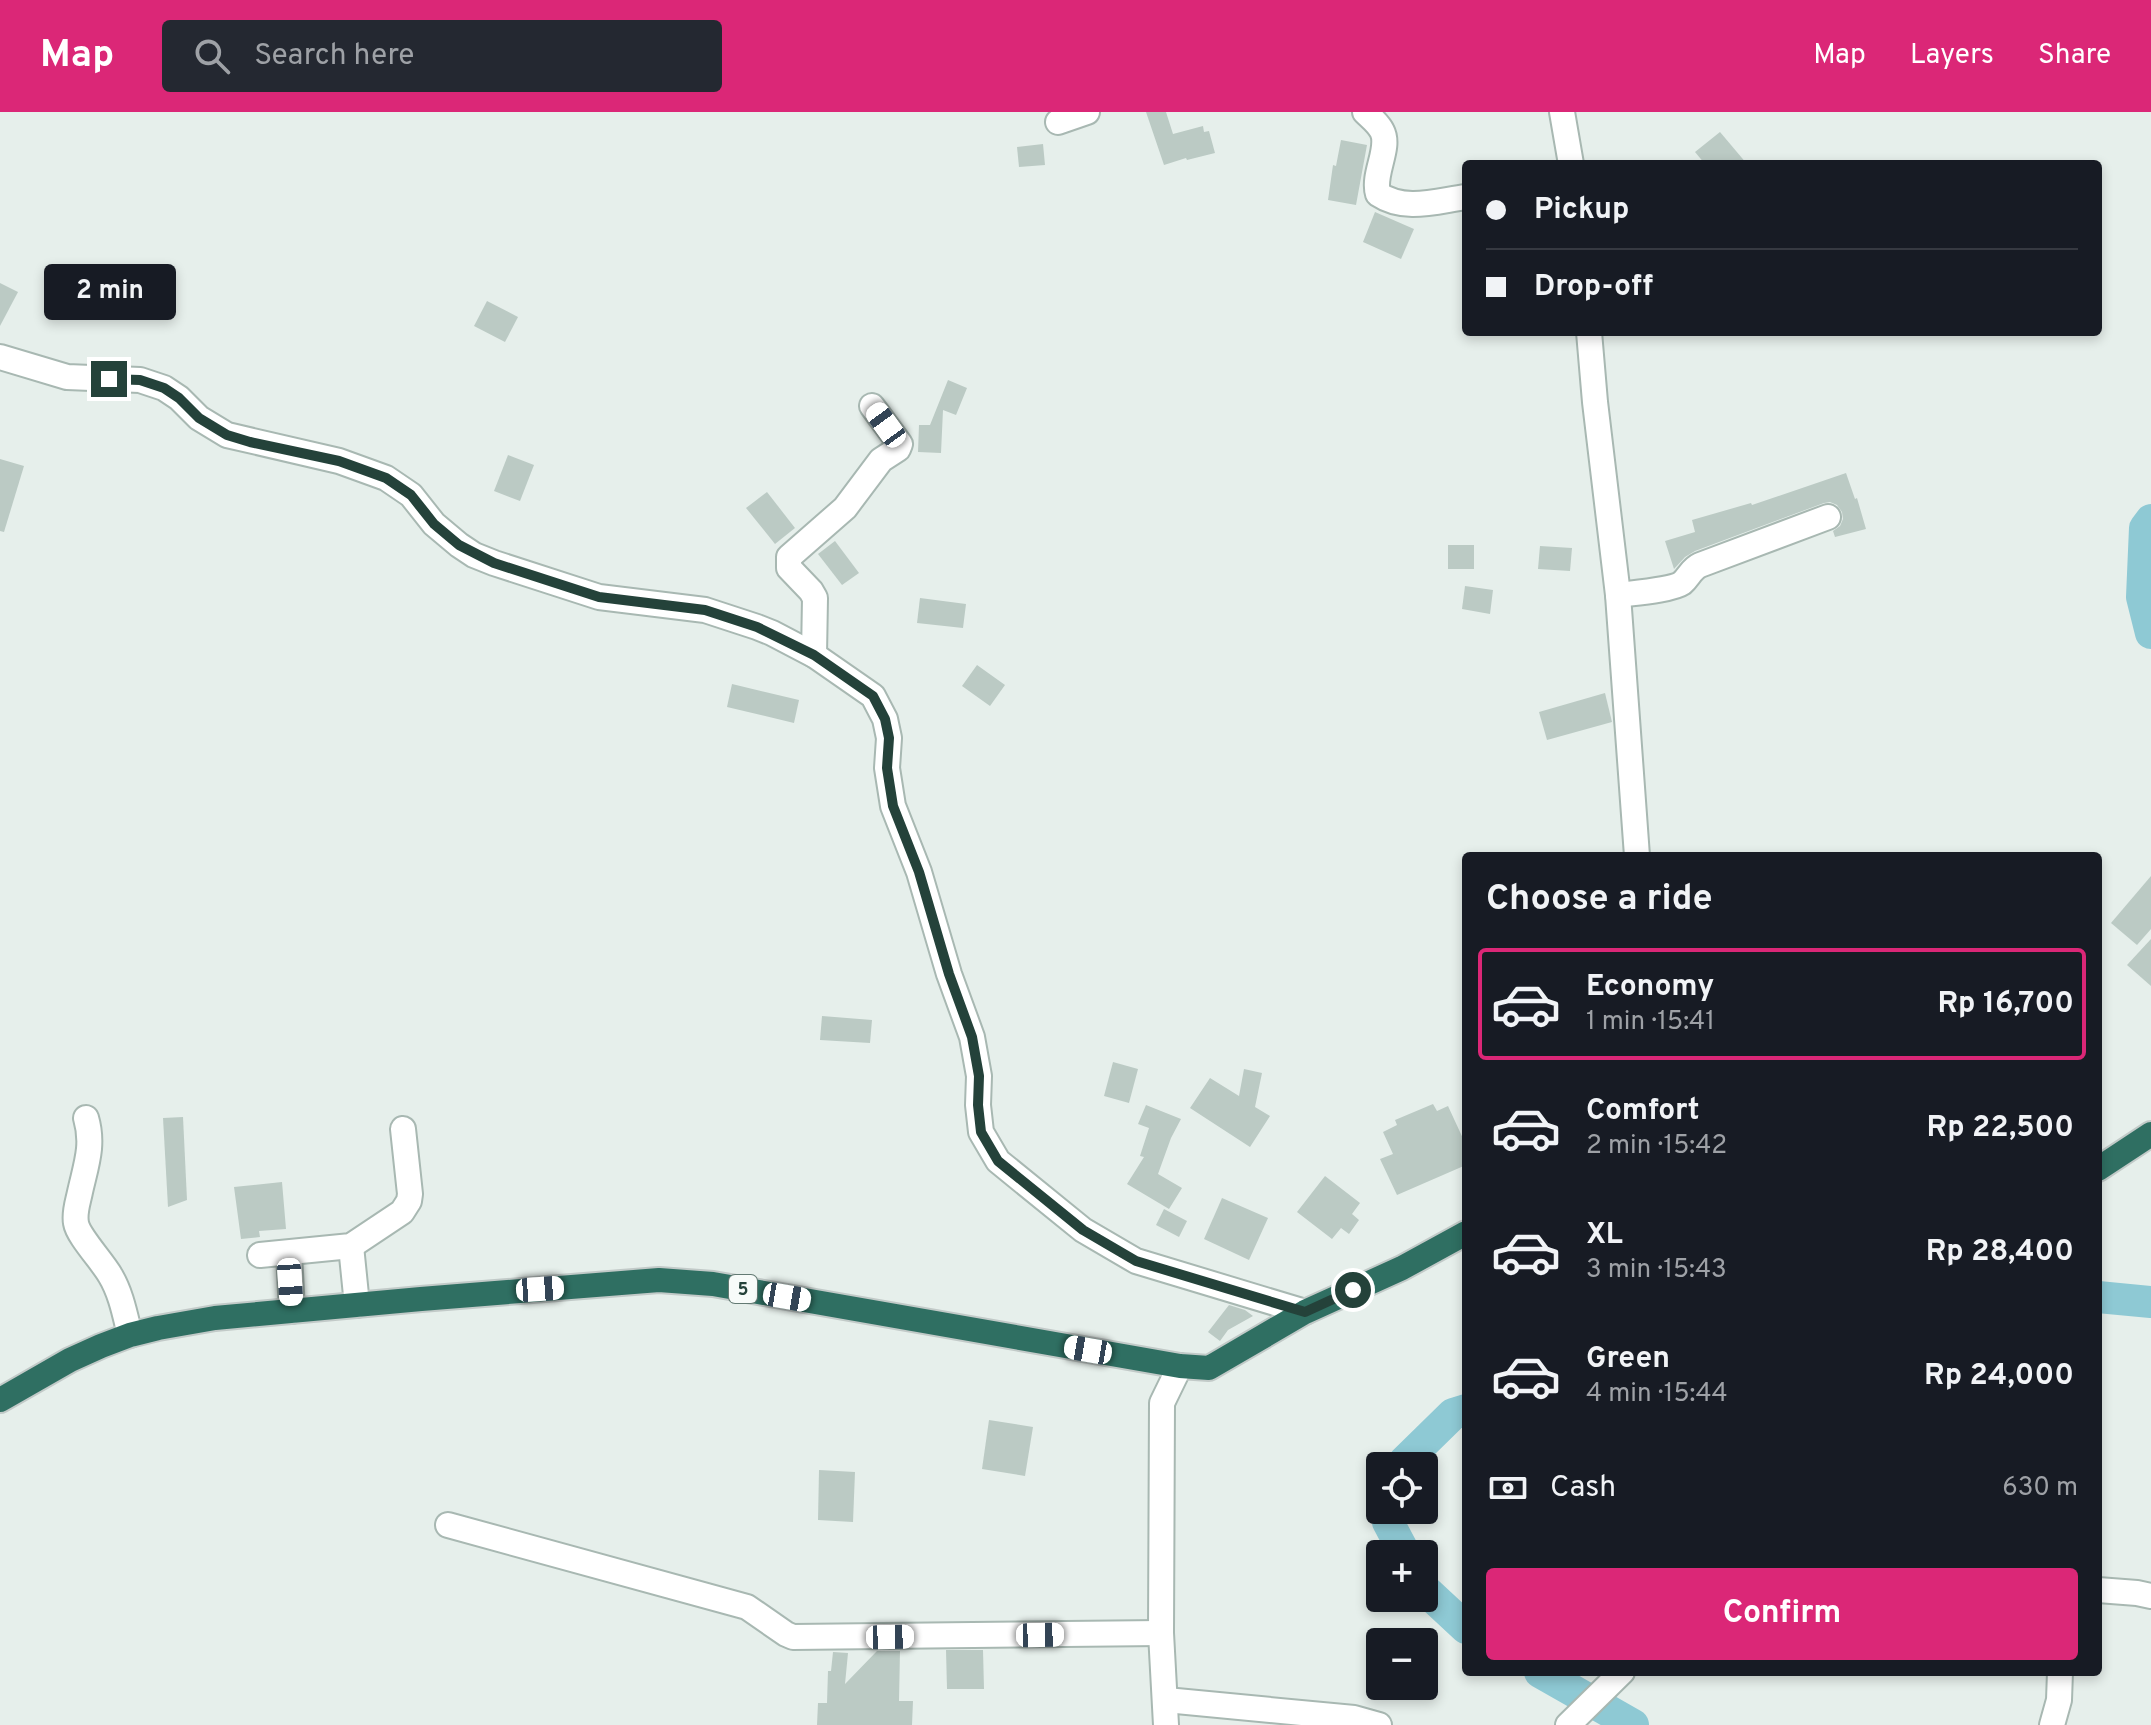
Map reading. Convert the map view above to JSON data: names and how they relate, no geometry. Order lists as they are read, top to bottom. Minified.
{"streets":{"highway":["5"]},"page":{"header":"Map","search":"Search here","nav":["Map","Layers","Share"],"banner":["Pickup","Drop-off"],"bubble":"2 min","heading":"Choose a ride","list":[{"name":"Economy","note":"1 min · 15:41","value":"Rp 16,700"},{"name":"Comfort","note":"2 min · 15:42","value":"Rp 22,500"},{"name":"XL","note":"3 min · 15:43","value":"Rp 28,400"},{"name":"Green","note":"4 min · 15:44","value":"Rp 24,000"}],"pay":["Cash","630 m"],"map_buttons":["+","−"],"buttons":"Confirm"}}
